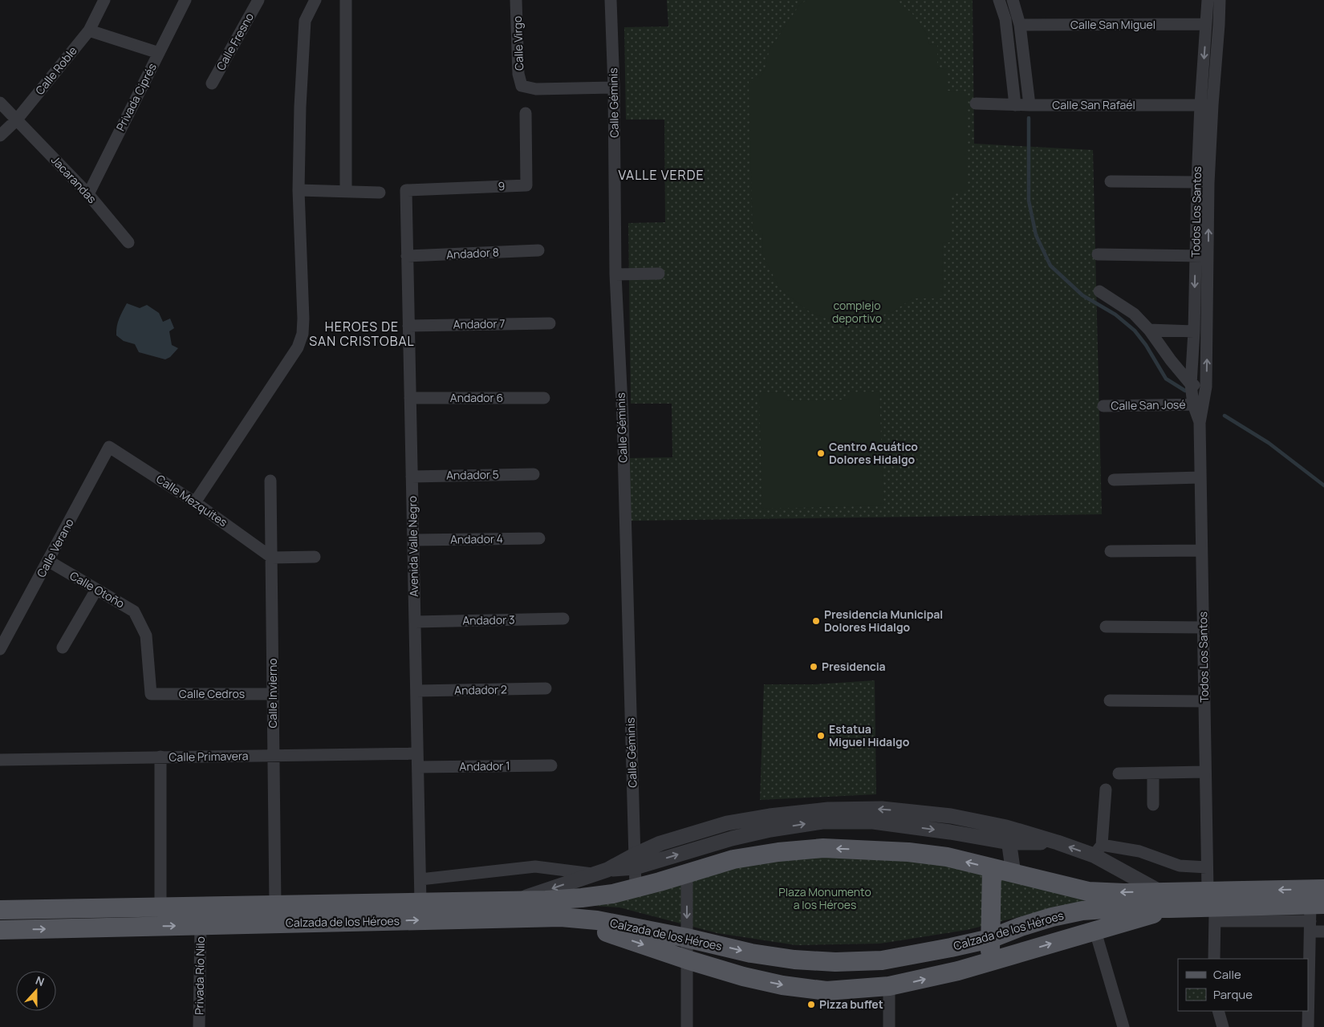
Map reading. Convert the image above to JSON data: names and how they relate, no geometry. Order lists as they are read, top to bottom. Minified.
{"streets":{"main road":["Calzada de los Héroes"],"street":["Calle San Miguel","Calle Fresno","Calle Virgo","Calle Roble","Privada Ciprés","Calle Géminis","Calle San Rafaél","Jacarandas","9","Todos Los Santos","Andador 8","Andador 7","Andador 6","Calle San José","Andador 5","Calle Mezquites","Andador 4","Avenida Valle Negro","Calle Verano","Calle Otoño","Andador 3","Andador 2","Calle Invierno","Calle Cedros","Calle Primavera","Andador 1","Privada Río Nilo"]},"crossings":[["Calle San Miguel","Todos Los Santos"],["Calle Virgo","Calle Géminis"],["Calle Roble","Jacarandas"],["Privada Ciprés","Jacarandas"],["Calle Géminis","Calzada de los Héroes"],["Calle San Rafaél","Todos Los Santos"],["9","Avenida Valle Negro"],["Todos Los Santos","Calle San José"],["Todos Los Santos","Calzada de los Héroes"],["Andador 8","Avenida Valle Negro"],["Andador 7","Avenida Valle Negro"],["Andador 6","Avenida Valle Negro"],["Andador 5","Avenida Valle Negro"],["Calle Mezquites","Calle Verano"],["Calle Mezquites","Calle Invierno"],["Andador 4","Avenida Valle Negro"],["Avenida Valle Negro","Andador 3"],["Avenida Valle Negro","Andador 2"],["Avenida Valle Negro","Calle Primavera"],["Avenida Valle Negro","Andador 1"],["Avenida Valle Negro","Calzada de los Héroes"],["Calle Verano","Calle Otoño"],["Calle Otoño","Calle Cedros"],["Calle Invierno","Calle Cedros"],["Calle Invierno","Calle Primavera"],["Calle Invierno","Calzada de los Héroes"],["Calzada de los Héroes","Privada Río Nilo"]],"districts":["VALLE VERDE","HEROES DE SAN CRISTOBAL"],"parks":["complejo deportivo","Plaza Monumento a los Héroes"],"places":["Centro Acuático Dolores Hidalgo","Presidencia Municipal Dolores Hidalgo","Presidencia","Estatua Miguel Hidalgo","Pizza buffet"],"legend":["Calle","Parque"],"north":"top"}
